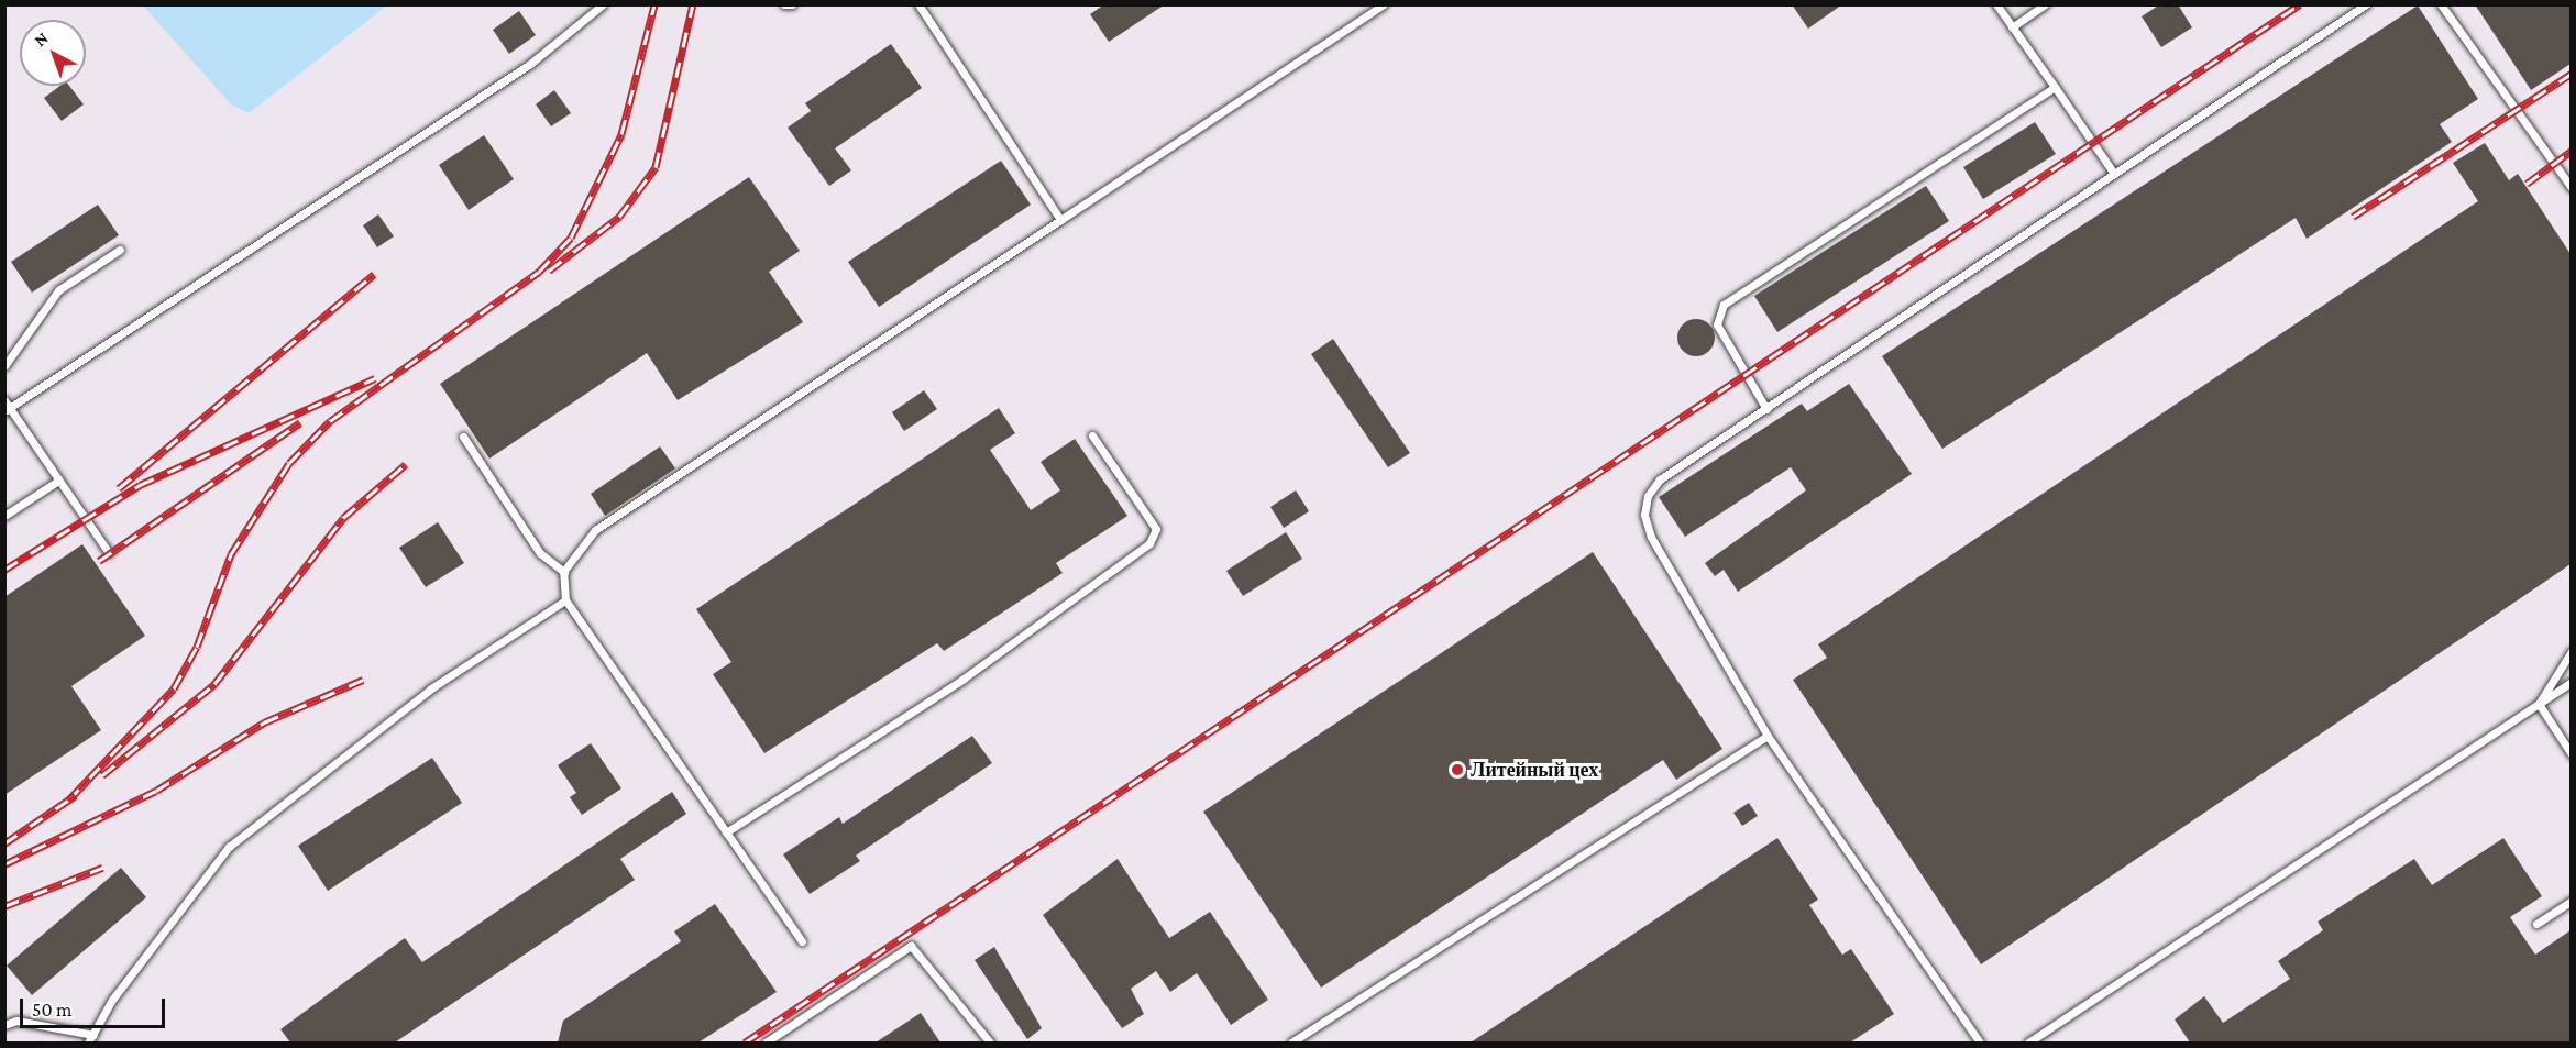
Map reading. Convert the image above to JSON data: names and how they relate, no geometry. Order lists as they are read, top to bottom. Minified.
{"places":["Литейный цех"],"scale_bar":"50 m","north":"top left"}
